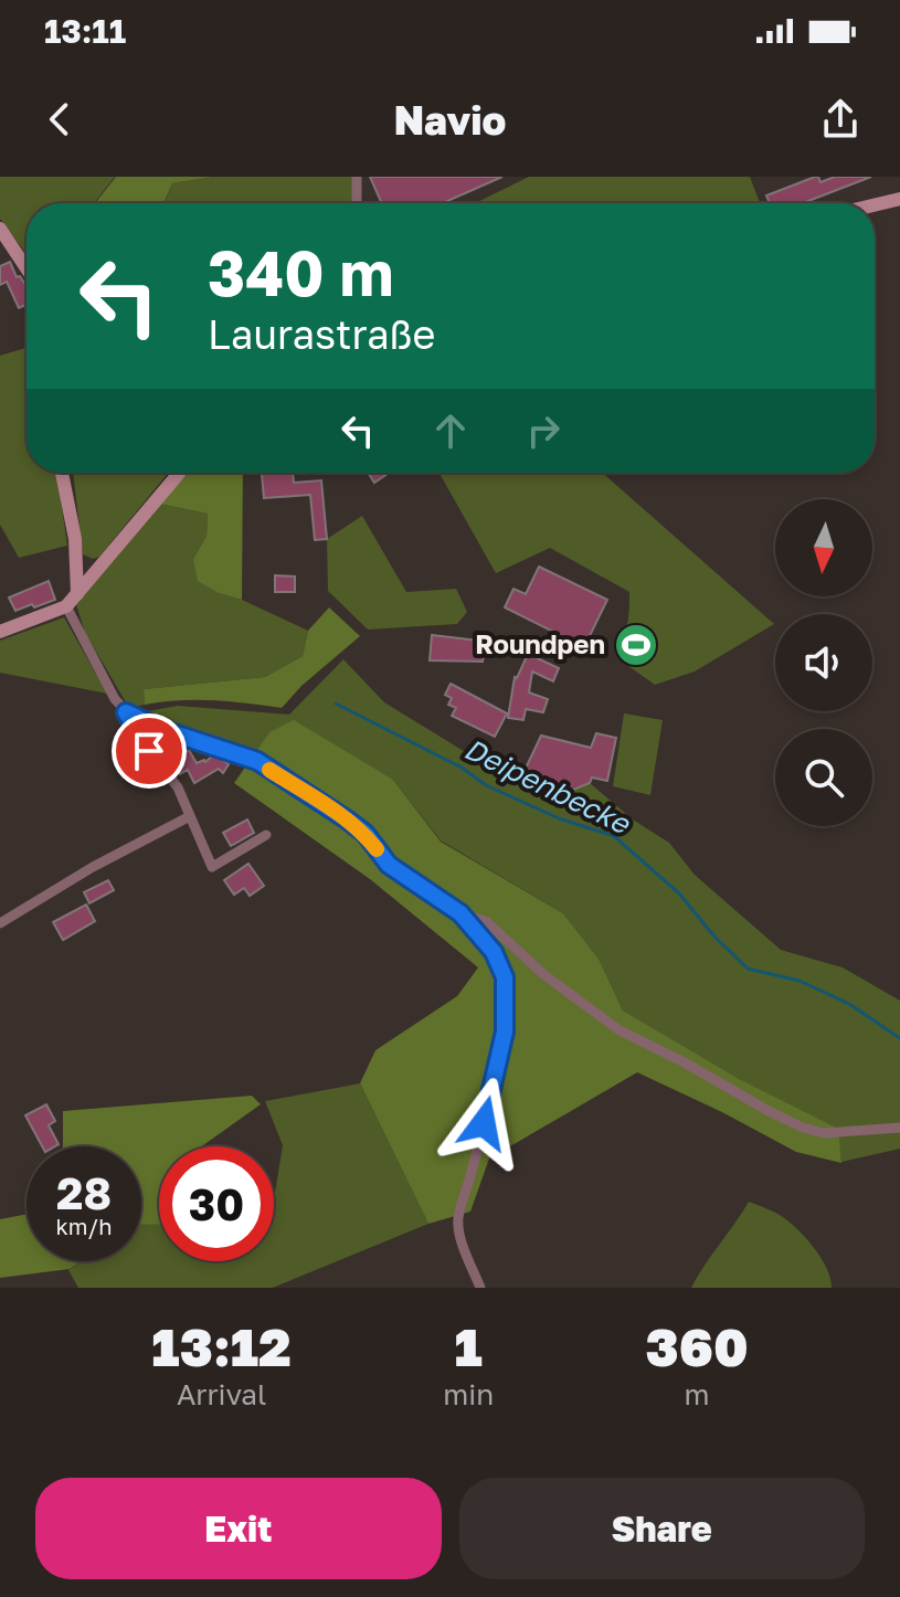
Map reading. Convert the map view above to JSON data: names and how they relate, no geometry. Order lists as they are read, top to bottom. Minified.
{"water":["Deipenbecke"],"places":{"sports":["Roundpen"]},"north":"bottom","page":{"status":"13:11","header":"Navio","turn":["340 m","Laurastraße"],"speed":"28 km/h","limit":"30","eta":["13:12","Arrival","1","min","360","m"],"buttons":["Exit","Share"]}}
